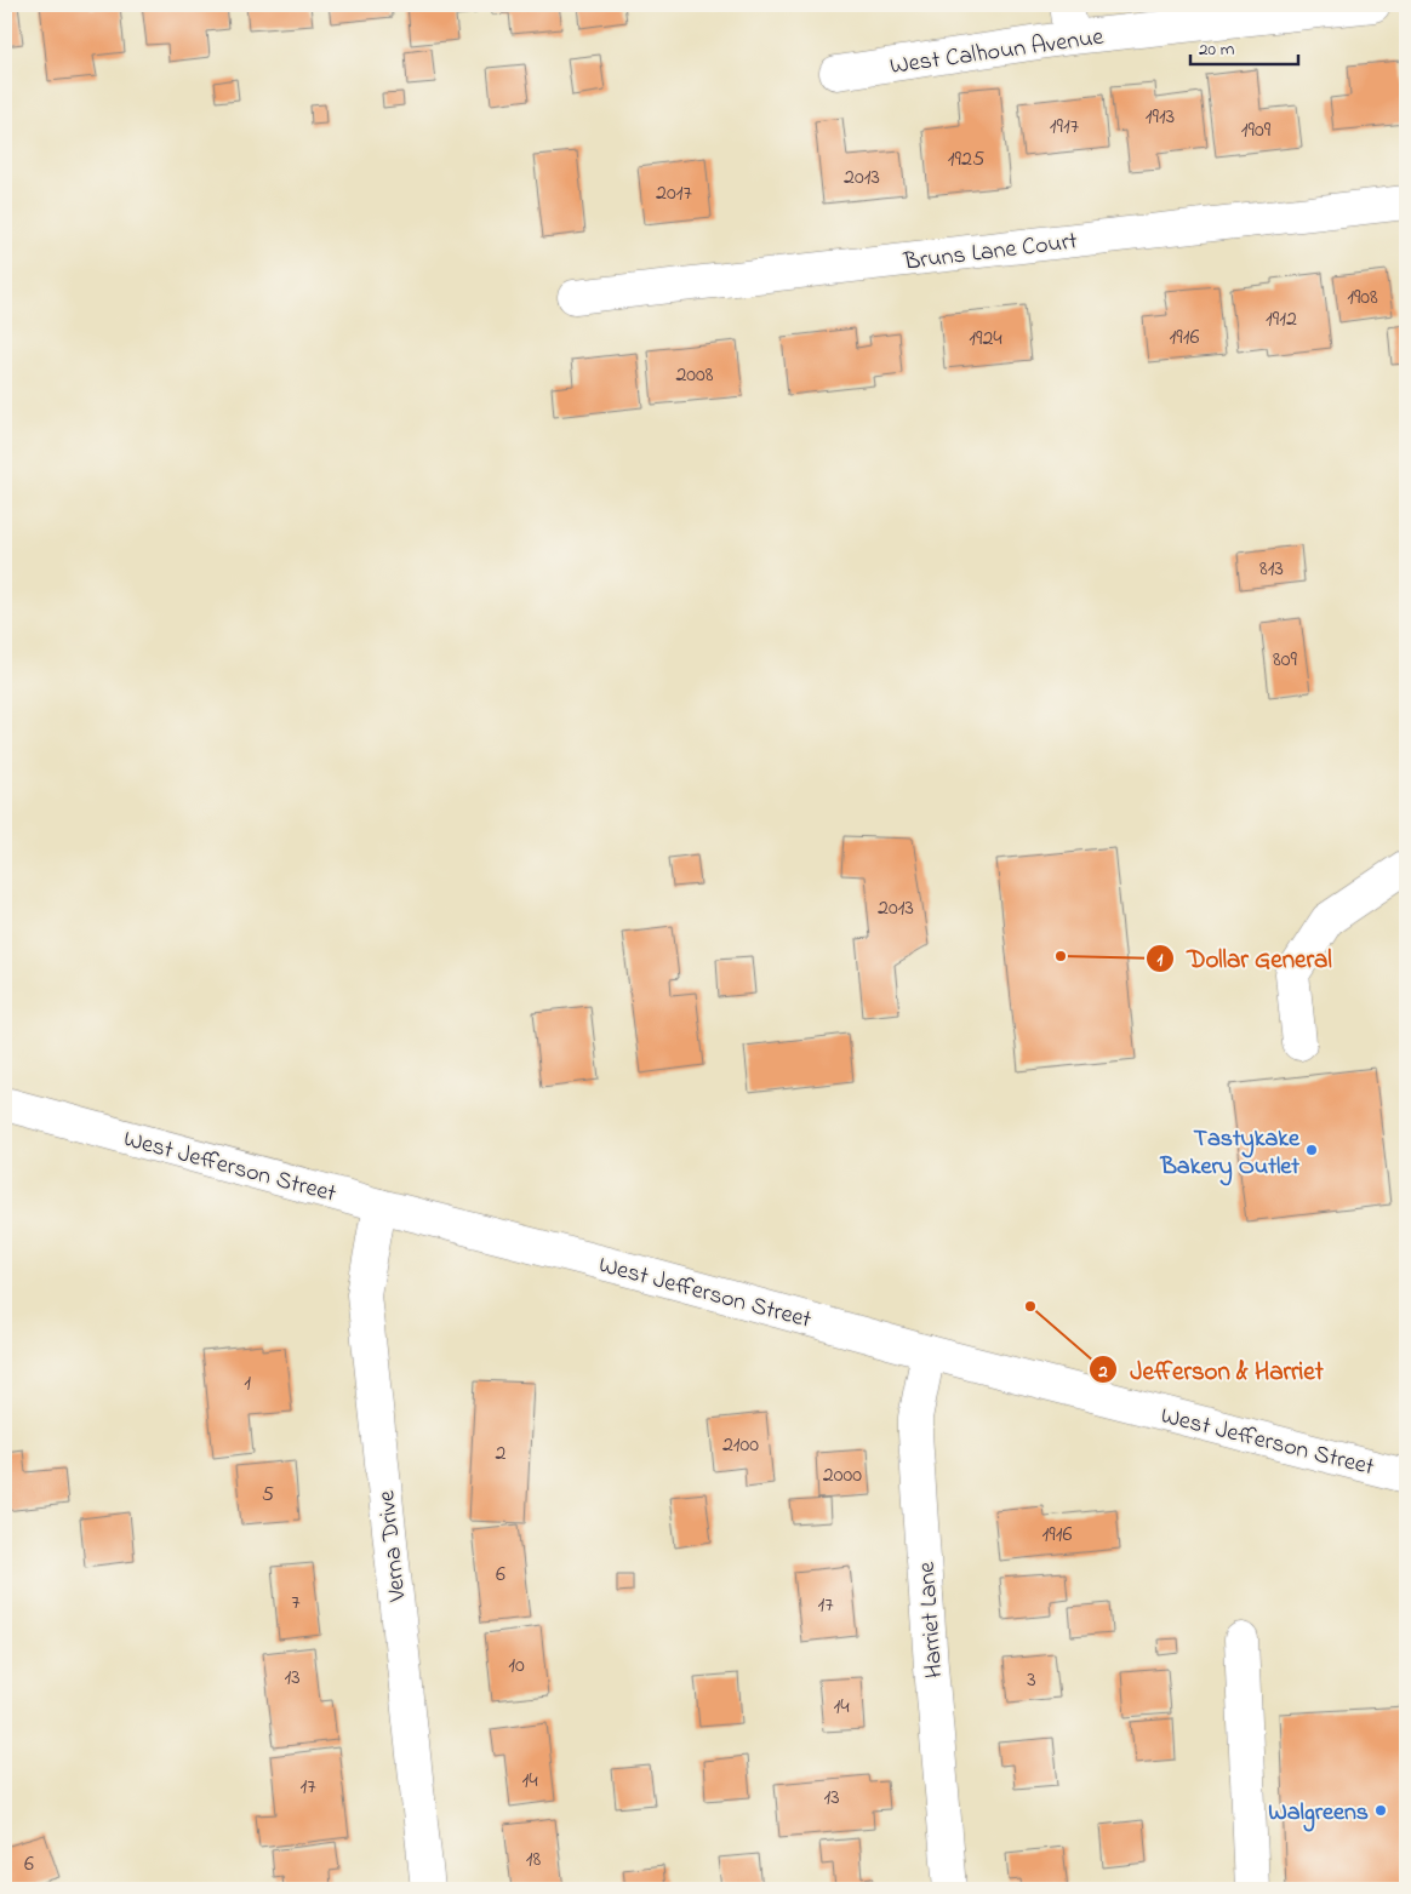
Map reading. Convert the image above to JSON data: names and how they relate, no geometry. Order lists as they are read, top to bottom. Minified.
{"streets":{"street":["West Calhoun Avenue","Bruns Lane Court","West Jefferson Street","Verna Drive","Harriet Lane"]},"crossings":[["West Jefferson Street","Verna Drive"],["West Jefferson Street","Harriet Lane"]],"places":["Dollar General","Tastykake Bakery Outlet","Jefferson & Harriet","Walgreens"],"house_numbers":["1913","1917","1909","1925","2013","2017","1908","1912","1916","1924","2008","813","809","2013","1","2100","2","2000","5","1916","6","7","17","10","13","3","14","14","17","13","18","6"],"scale_bar":"20 m"}
